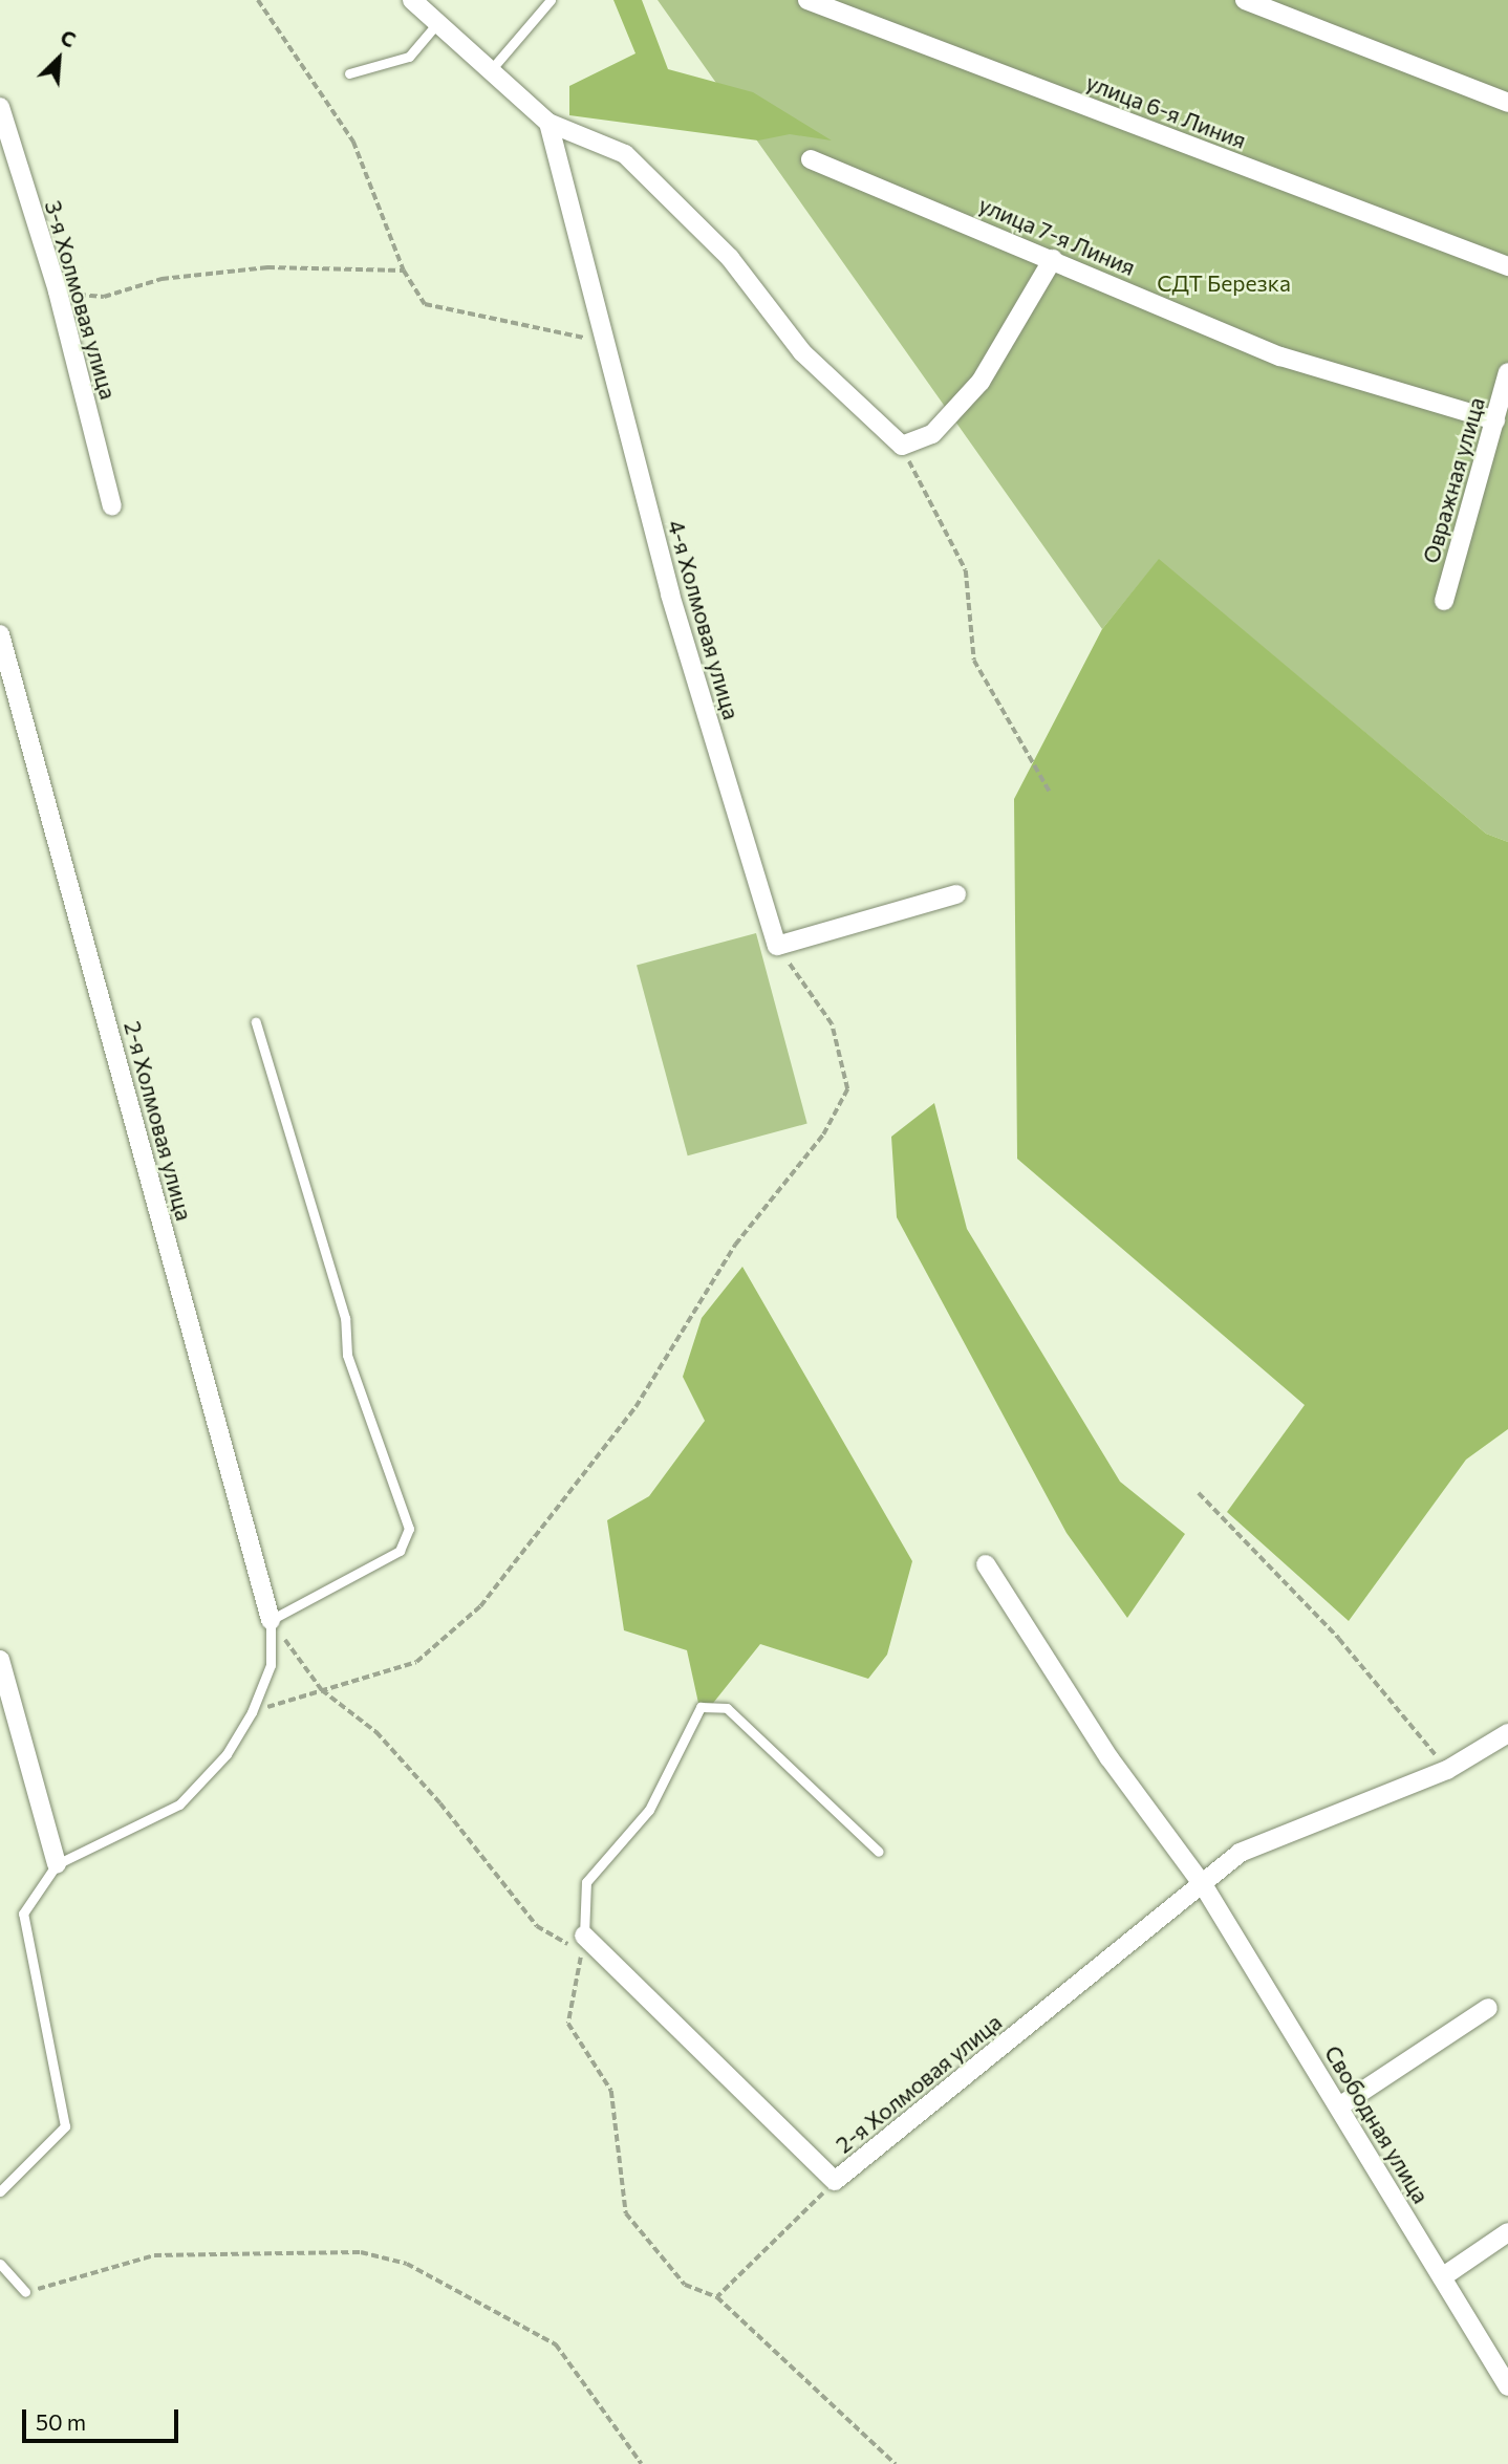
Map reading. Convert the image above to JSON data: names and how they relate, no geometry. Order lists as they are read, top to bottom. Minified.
{"streets":{"street":["улица 6-я Линия","улица 7-я Линия","3-я Холмовая улица","Овражная улица","4-я Холмовая улица","2-я Холмовая улица","Свободная улица"]},"crossings":[["улица 7-я Линия","Овражная улица"],["2-я Холмовая улица","Свободная улица"]],"parks":["СДТ Березка"],"scale_bar":"50 m","north":"top right"}
